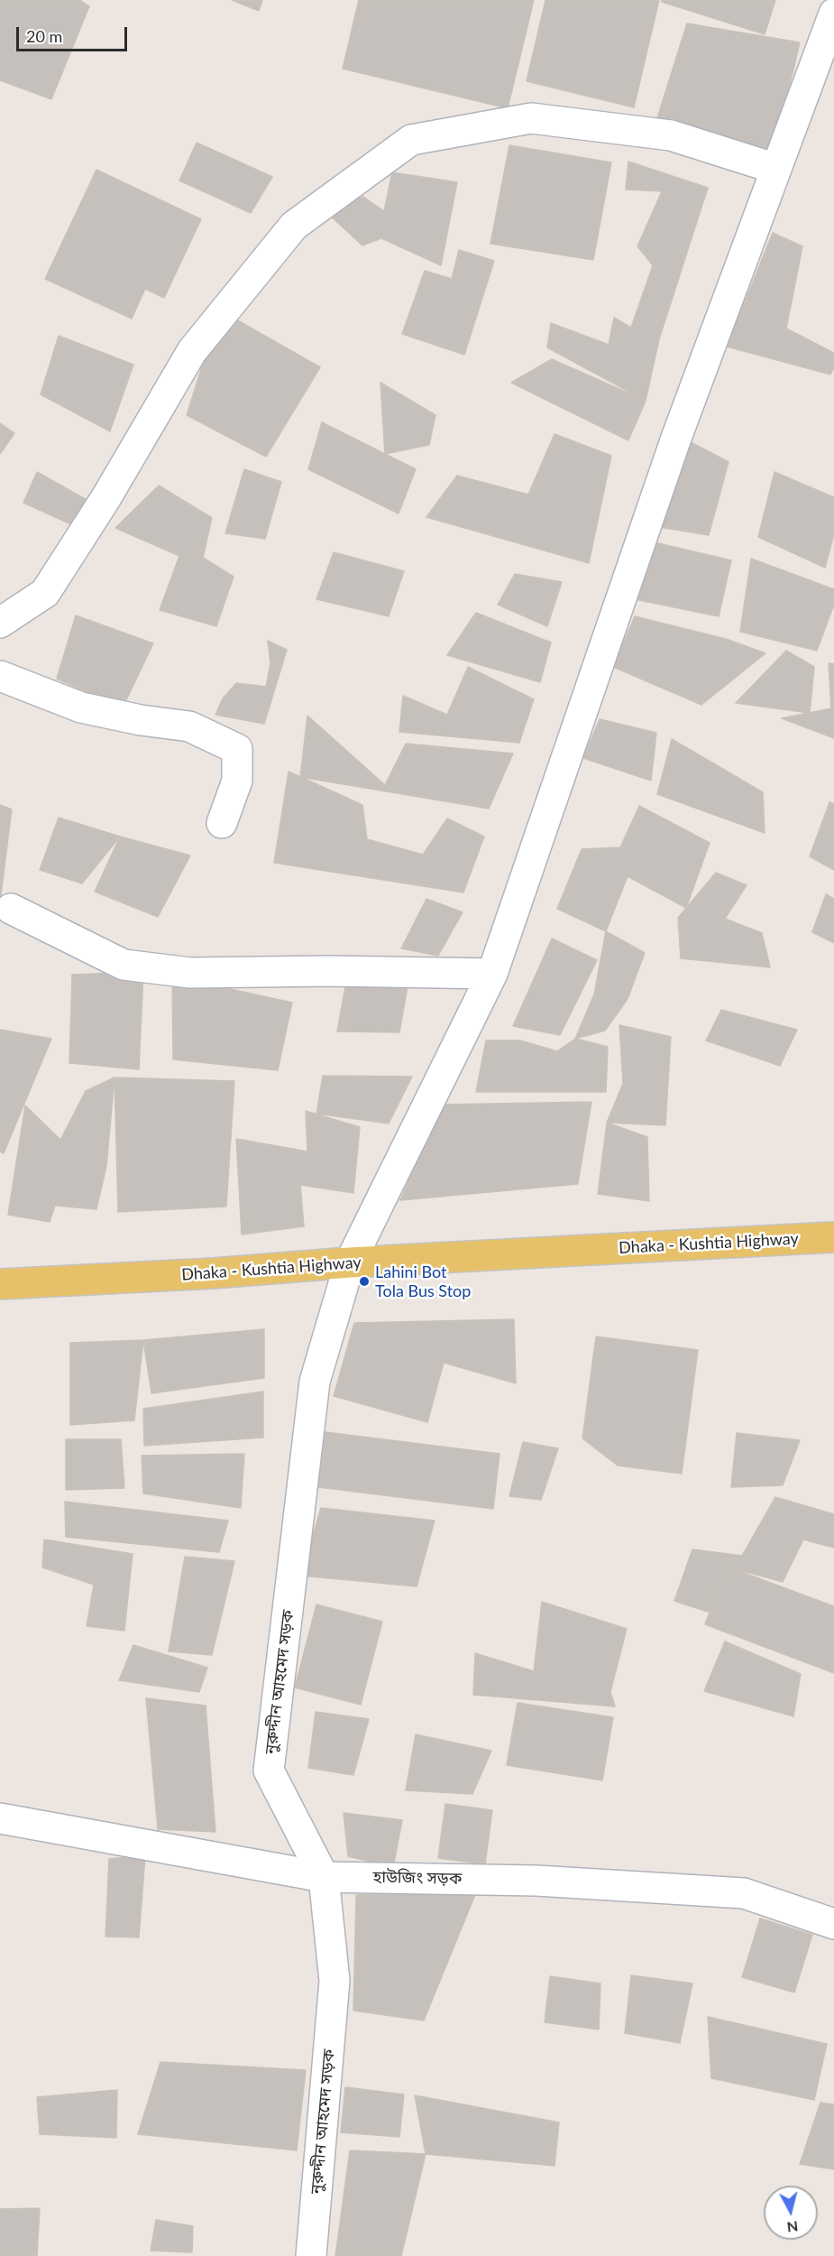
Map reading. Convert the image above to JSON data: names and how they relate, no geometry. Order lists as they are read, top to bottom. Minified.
{"streets":{"main road":["Dhaka - Kushtia Highway"],"street":["নুরুদ্দীন আহমেদ সড়ক","হাউজিং সড়ক"]},"crossings":[["Dhaka - Kushtia Highway","নুরুদ্দীন আহমেদ সড়ক"],["নুরুদ্দীন আহমেদ সড়ক","হাউজিং সড়ক"]],"places":["Lahini Bot Tola Bus Stop"],"scale_bar":"20 m","north":"bottom"}
